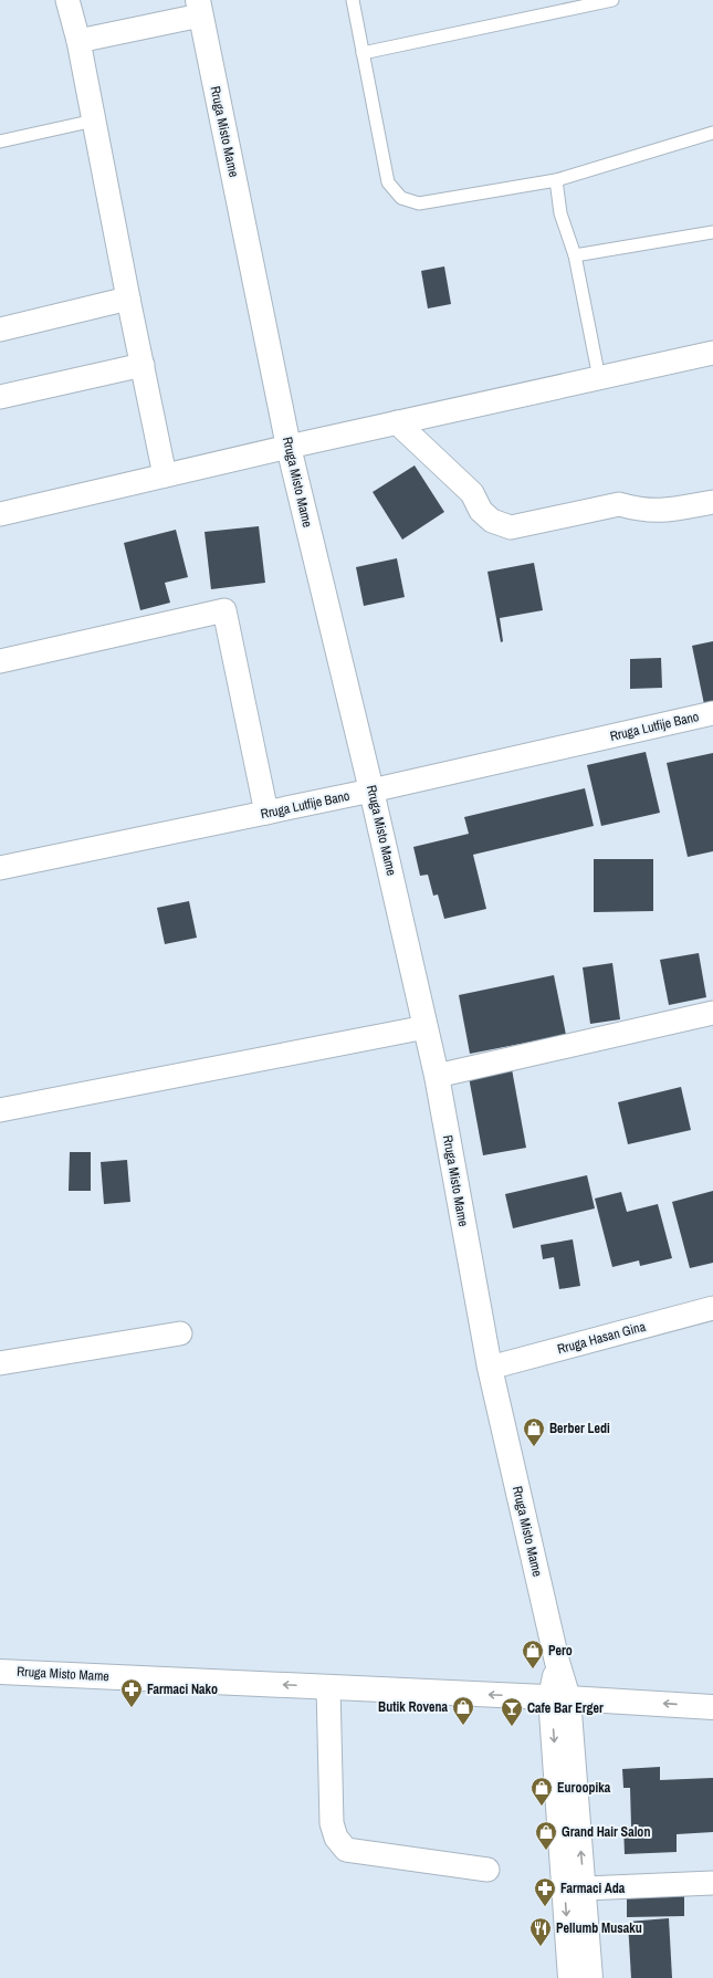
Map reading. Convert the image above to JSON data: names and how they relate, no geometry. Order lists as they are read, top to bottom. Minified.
{"streets":{"street":["Rruga Misto Mame","Rruga Lutfije Bano","Rruga Hasan Gina"]},"crossings":[["Rruga Misto Mame","Rruga Lutfije Bano"],["Rruga Misto Mame","Rruga Hasan Gina"]],"places":{"shop":["Berber Ledi","Pero","Butik Rovena","Euroopika","Grand Hair Salon"],"pharmacy":["Farmaci Nako","Farmaci Ada"],"bar":["Cafe Bar Erger"],"restaurant":["Pellumb Musaku"]}}
